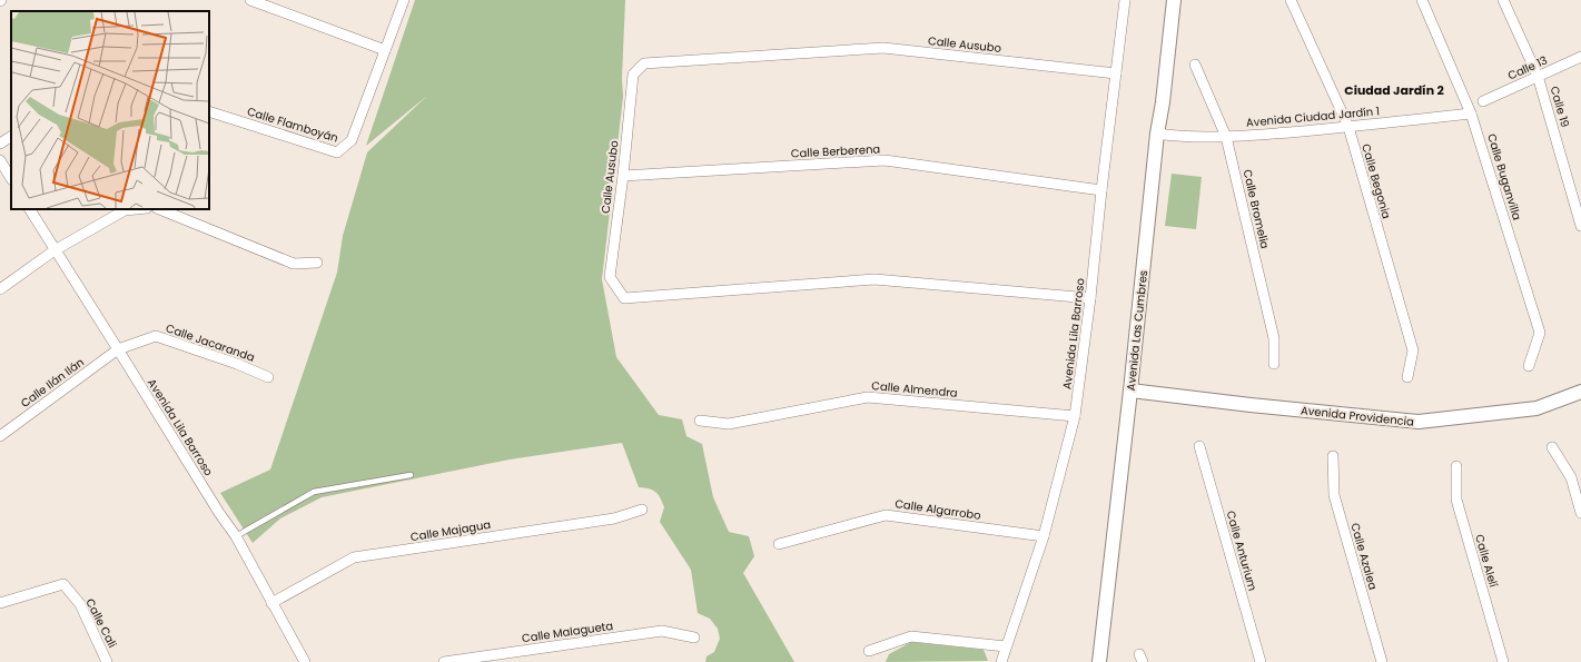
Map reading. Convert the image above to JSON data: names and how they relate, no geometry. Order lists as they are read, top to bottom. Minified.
{"streets":{"street":["Calle Ausubo","Calle 13","Calle 19","Avenida Ciudad Jardín 1","Calle Flamboyán","Calle Berberena","Calle Buganvilla","Calle Begonia","Calle Bromelia","Avenida Las Cumbres","Avenida Lila Barroso","Calle Jacaranda","Calle Ilán Ilán","Calle Almendra","Avenida Providencia","Calle Algarrobo","Calle Majagua","Calle Anturium","Calle Azalea","Calle Alelí","Calle Cali","Calle Malagueta"]},"crossings":[["Calle Ausubo","Calle Berberena"],["Calle Ausubo","Avenida Lila Barroso"],["Calle 13","Calle 19"],["Avenida Ciudad Jardín 1","Calle Buganvilla"],["Avenida Ciudad Jardín 1","Calle Begonia"],["Avenida Ciudad Jardín 1","Calle Bromelia"],["Avenida Ciudad Jardín 1","Avenida Las Cumbres"],["Calle Berberena","Avenida Lila Barroso"],["Avenida Las Cumbres","Avenida Providencia"],["Avenida Lila Barroso","Calle Jacaranda"],["Avenida Lila Barroso","Calle Ilán Ilán"],["Avenida Lila Barroso","Calle Almendra"],["Avenida Lila Barroso","Calle Algarrobo"],["Avenida Lila Barroso","Calle Majagua"],["Calle Jacaranda","Calle Ilán Ilán"]],"districts":["Ciudad Jardín 2"]}
